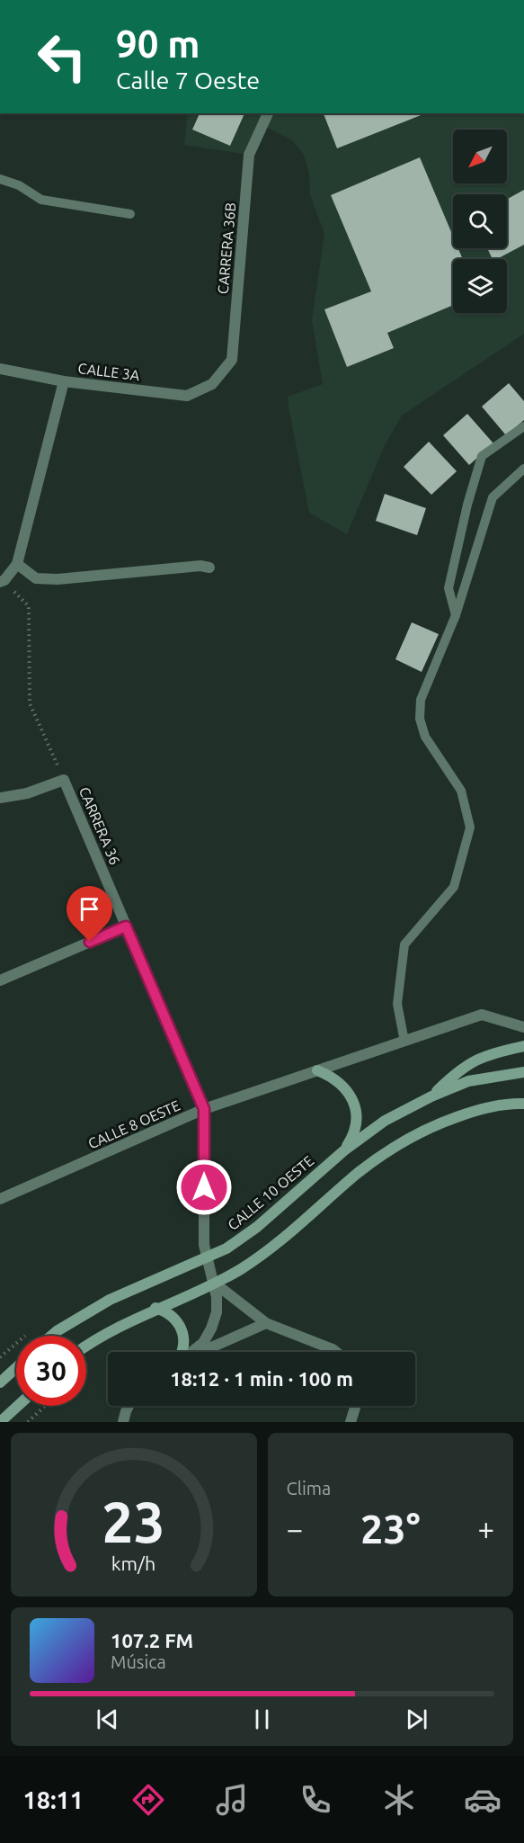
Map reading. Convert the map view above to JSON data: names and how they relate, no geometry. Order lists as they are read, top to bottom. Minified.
{"streets":{"main road":["CALLE 10 OESTE"],"street":["CARRERA 36B","CALLE 3A","CARRERA 36","CALLE 8 OESTE"]},"crossings":[["CARRERA 36B","CALLE 3A"],["CARRERA 36","CALLE 8 OESTE"],["CARRERA 36","CALLE 10 OESTE"]],"north":"bottom left","page":{"turn":["90 m","Calle 7 Oeste"],"limit":"30","trip":"18:12 · 1 min · 100 m","tile":"Clima","heat":["−","23°","+"],"song":["107.2 FM","Música"],"tabs":"18:11","gauge":["23","km/h"]}}
